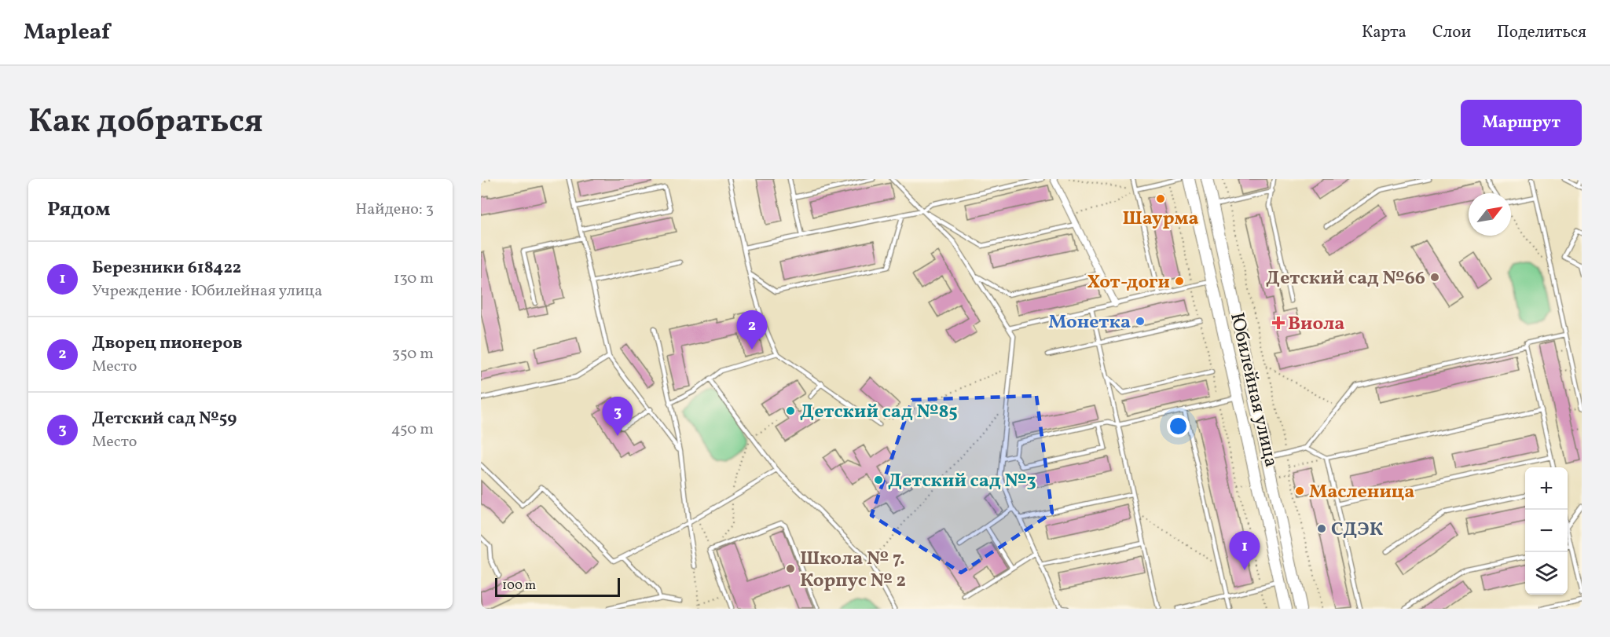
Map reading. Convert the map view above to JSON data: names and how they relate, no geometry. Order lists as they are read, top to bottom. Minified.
{"streets":{"main road":["Юбилейная улица"]},"places":{"other":["Шаурма","Детский сад №66","Хот-доги","Монетка","Детский сад №85","Детский сад №3","Масленица","СДЭК","Школа № 7. Корпус № 2"],"health":["Виола"]},"scale_bar":"100 m","north":"top right","page":{"header":"Mapleaf","nav":["Карта","Слои","Поделиться"],"title":"Как добраться","buttons":"Маршрут","heading":["Рядом","Найдено: 3"],"list":[{"mark":"1","name":"Березники 618422","note":"Учреждение · Юбилейная улица","value":"130 m"},{"mark":"2","name":"Дворец пионеров","note":"Место","value":"350 m"},{"mark":"3","name":"Детский сад №59","note":"Место","value":"450 m"}],"pins":["2","3","1"],"map_buttons":["+","−"],"scale":"100 m"}}
